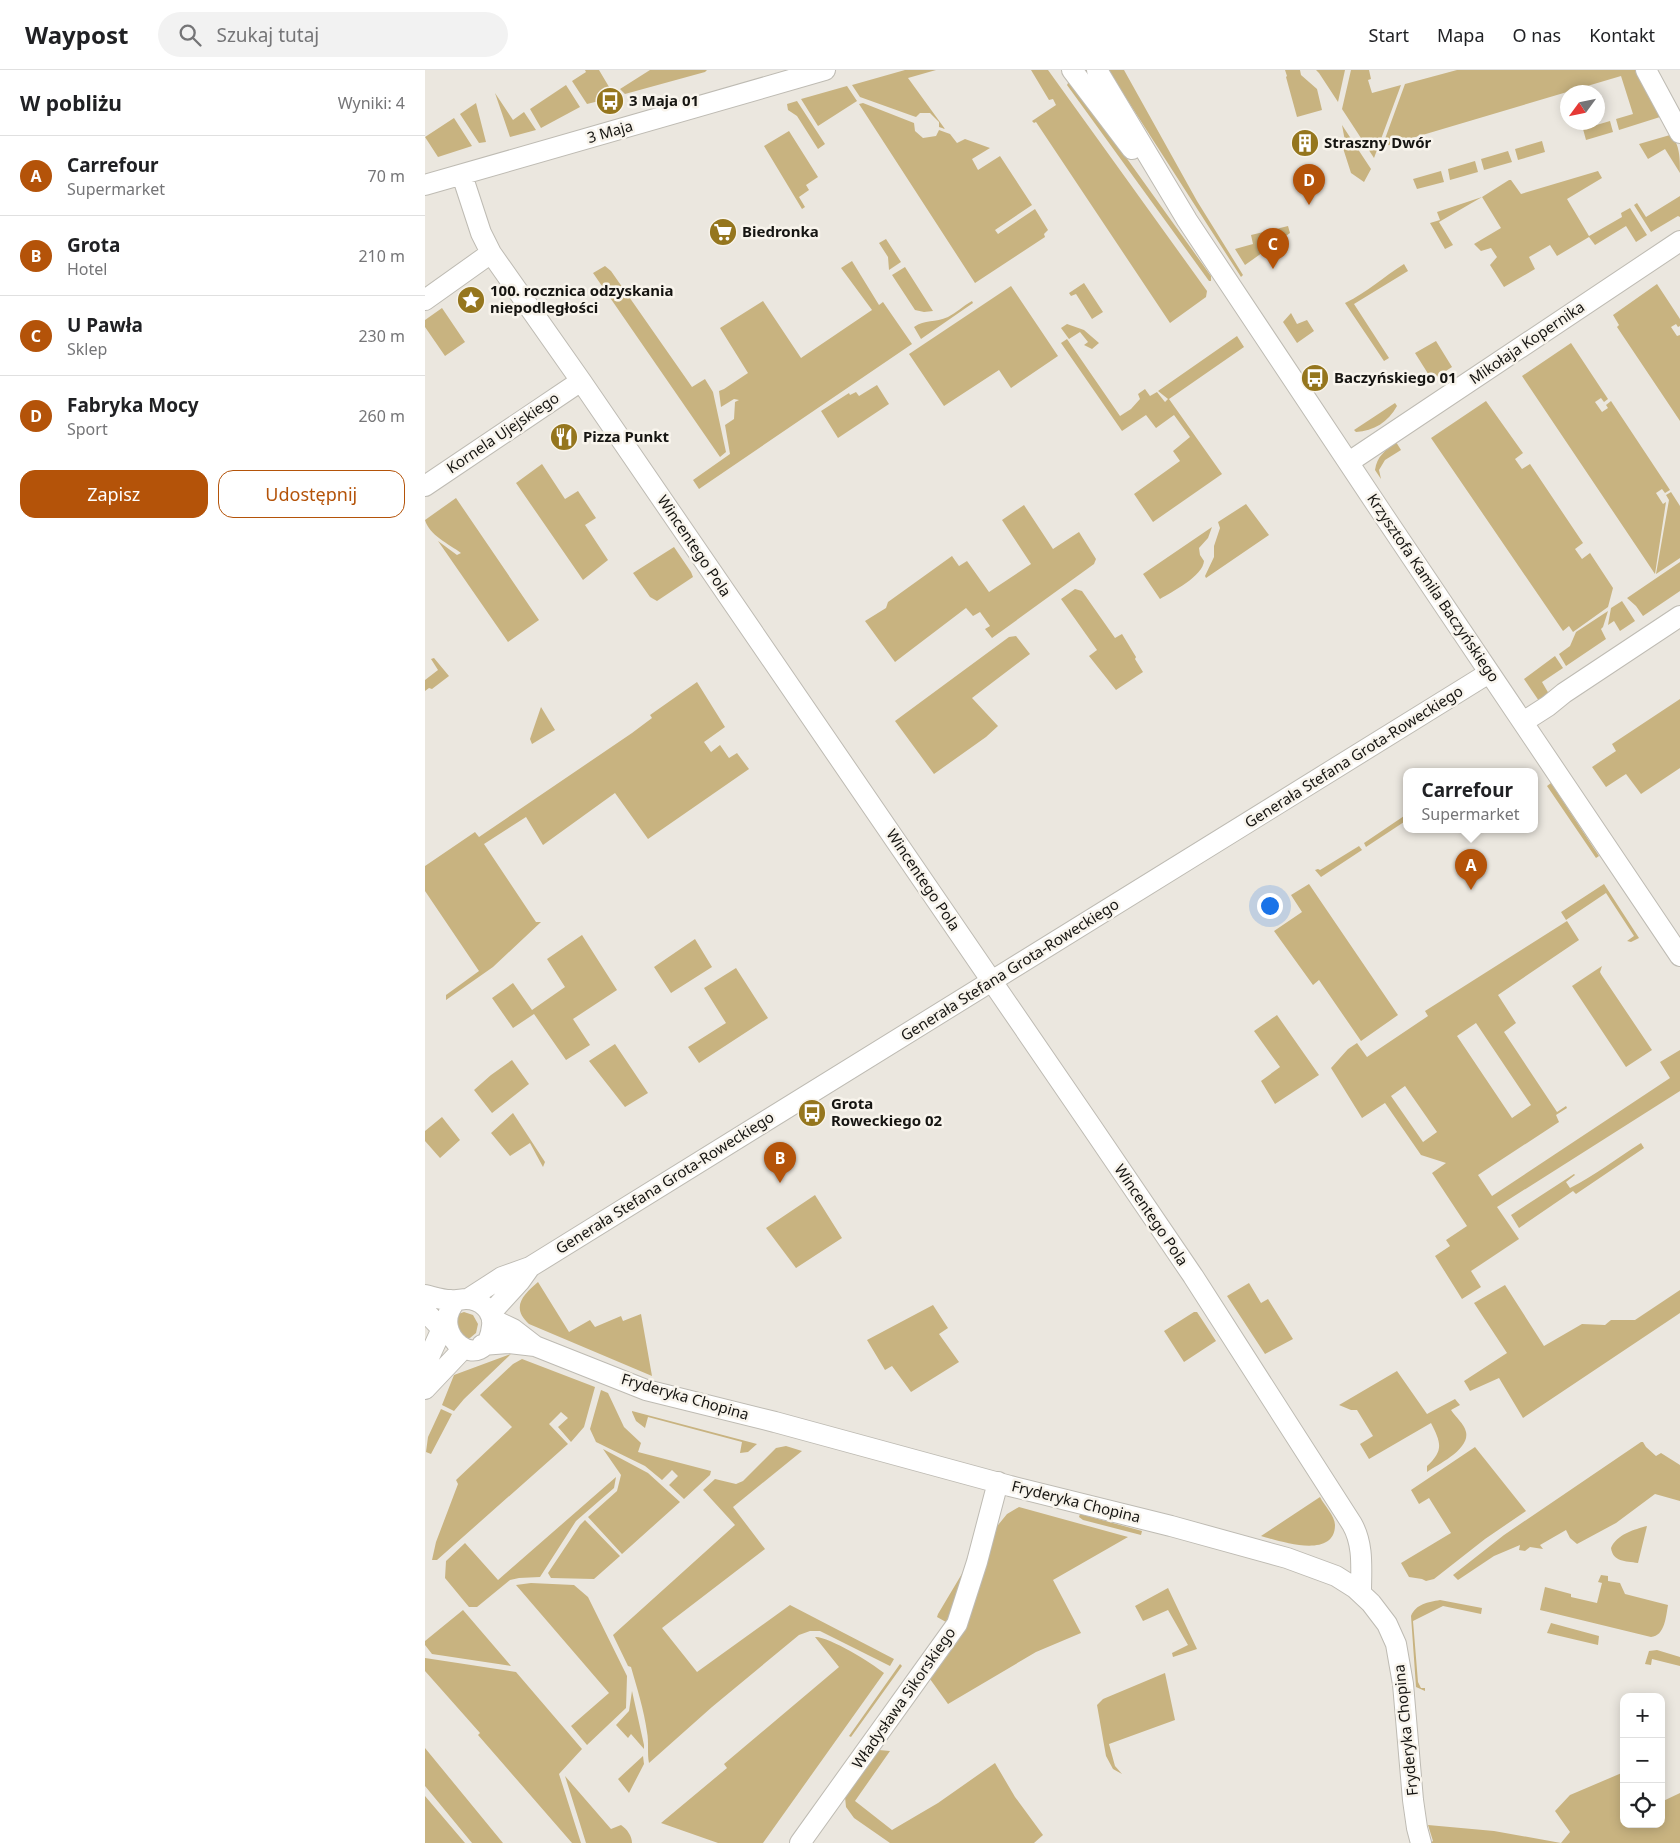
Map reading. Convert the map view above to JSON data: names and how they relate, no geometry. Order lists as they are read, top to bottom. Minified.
{"streets":{"street":["3 Maja","Mikołaja Kopernika","Kornela Ujejskiego","Wincentego Pola","Krzysztofa Kamila Baczyńskiego","Generała Stefana Grota-Roweckiego","Fryderyka Chopina","Władysława Sikorskiego"]},"crossings":[["3 Maja","Wincentego Pola"],["Mikołaja Kopernika","Krzysztofa Kamila Baczyńskiego"],["Kornela Ujejskiego","Wincentego Pola"],["Wincentego Pola","Generała Stefana Grota-Roweckiego"],["Wincentego Pola","Fryderyka Chopina"],["Krzysztofa Kamila Baczyńskiego","Generała Stefana Grota-Roweckiego"],["Fryderyka Chopina","Władysława Sikorskiego"]],"places":{"bus stop":["3 Maja 01","Baczyńskiego 01","Grota Roweckiego 02"],"building":["Straszny Dwór"],"supermarket":["Biedronka"],"place":["100. rocznica odzyskania niepodległości"],"restaurant":["Pizza Punkt"]},"north":"bottom left","page":{"header":"Waypost","search":"Szukaj tutaj","nav":["Start","Mapa","O nas","Kontakt"],"heading":["W pobliżu","Wyniki: 4"],"list":[{"mark":"A","name":"Carrefour","note":"Supermarket","value":"70 m"},{"mark":"B","name":"Grota","note":"Hotel","value":"210 m"},{"mark":"C","name":"U Pawła","note":"Sklep","value":"230 m"},{"mark":"D","name":"Fabryka Mocy","note":"Sport","value":"260 m"}],"pins":["D","C","A","B"],"buttons":["Zapisz","Udostępnij"],"popup":["Carrefour","Supermarket"],"map_buttons":["+","−"]}}
